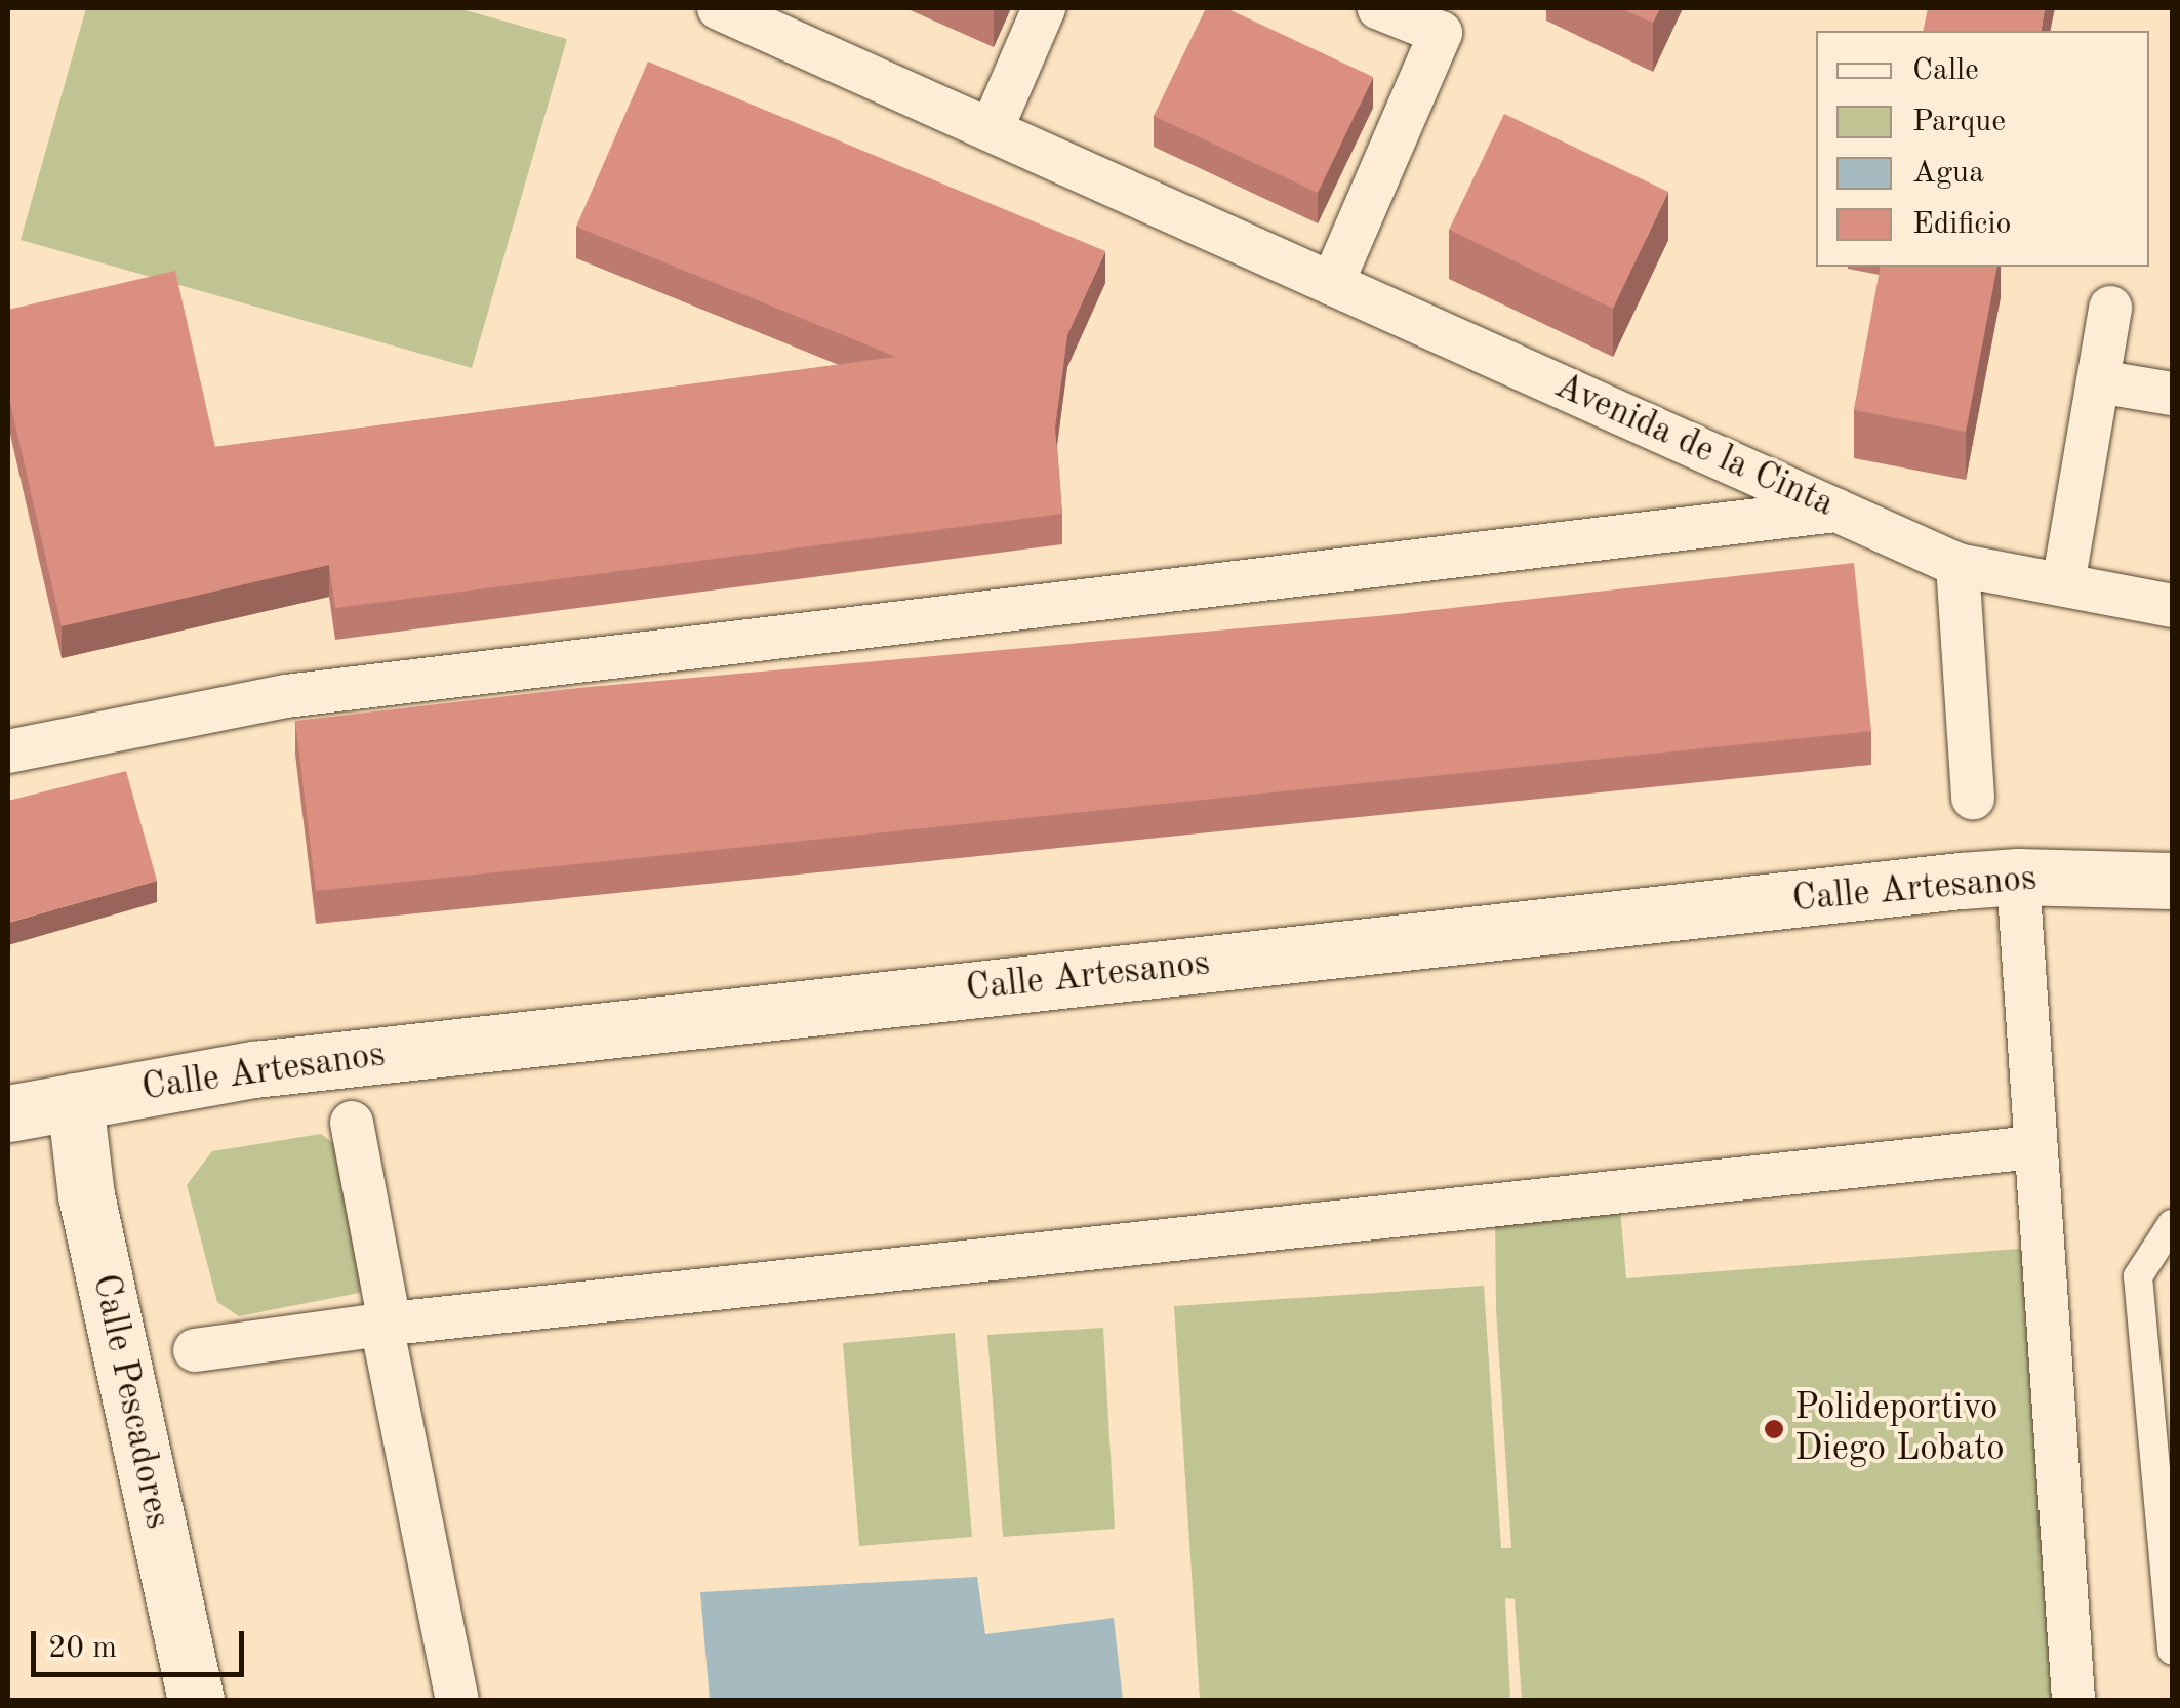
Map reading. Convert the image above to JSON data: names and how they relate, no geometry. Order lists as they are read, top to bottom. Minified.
{"streets":{"street":["Avenida de la Cinta","Calle Artesanos","Calle Pescadores"]},"crossings":[["Calle Artesanos","Calle Pescadores"]],"places":["Polideportivo Diego Lobato"],"legend":["Calle","Parque","Agua","Edificio"],"scale_bar":"20 m"}
